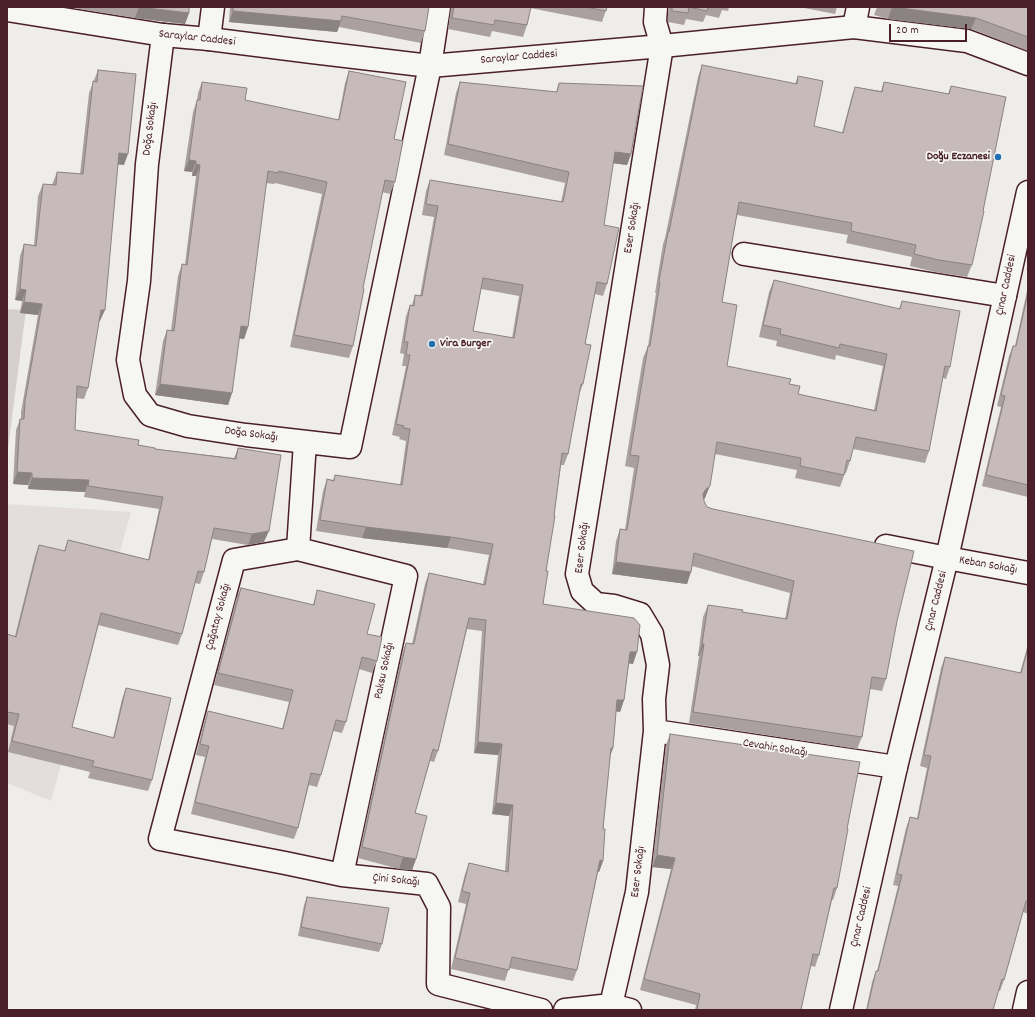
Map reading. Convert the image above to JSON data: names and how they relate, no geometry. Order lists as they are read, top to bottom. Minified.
{"streets":{"street":["Saraylar Caddesi","Doğa Sokağı","Eser Sokağı","Çınar Caddesi","Keban Sokağı","Çağatay Sokağı","Paksu Sokağı","Cevahir Sokağı","Çini Sokağı"]},"crossings":[["Saraylar Caddesi","Doğa Sokağı"],["Saraylar Caddesi","Eser Sokağı"],["Eser Sokağı","Cevahir Sokağı"],["Çınar Caddesi","Keban Sokağı"],["Çınar Caddesi","Cevahir Sokağı"],["Çağatay Sokağı","Paksu Sokağı"],["Çağatay Sokağı","Çini Sokağı"],["Paksu Sokağı","Çini Sokağı"]],"places":["Doğu Eczanesi","Vira Burger"],"scale_bar":"20 m"}
